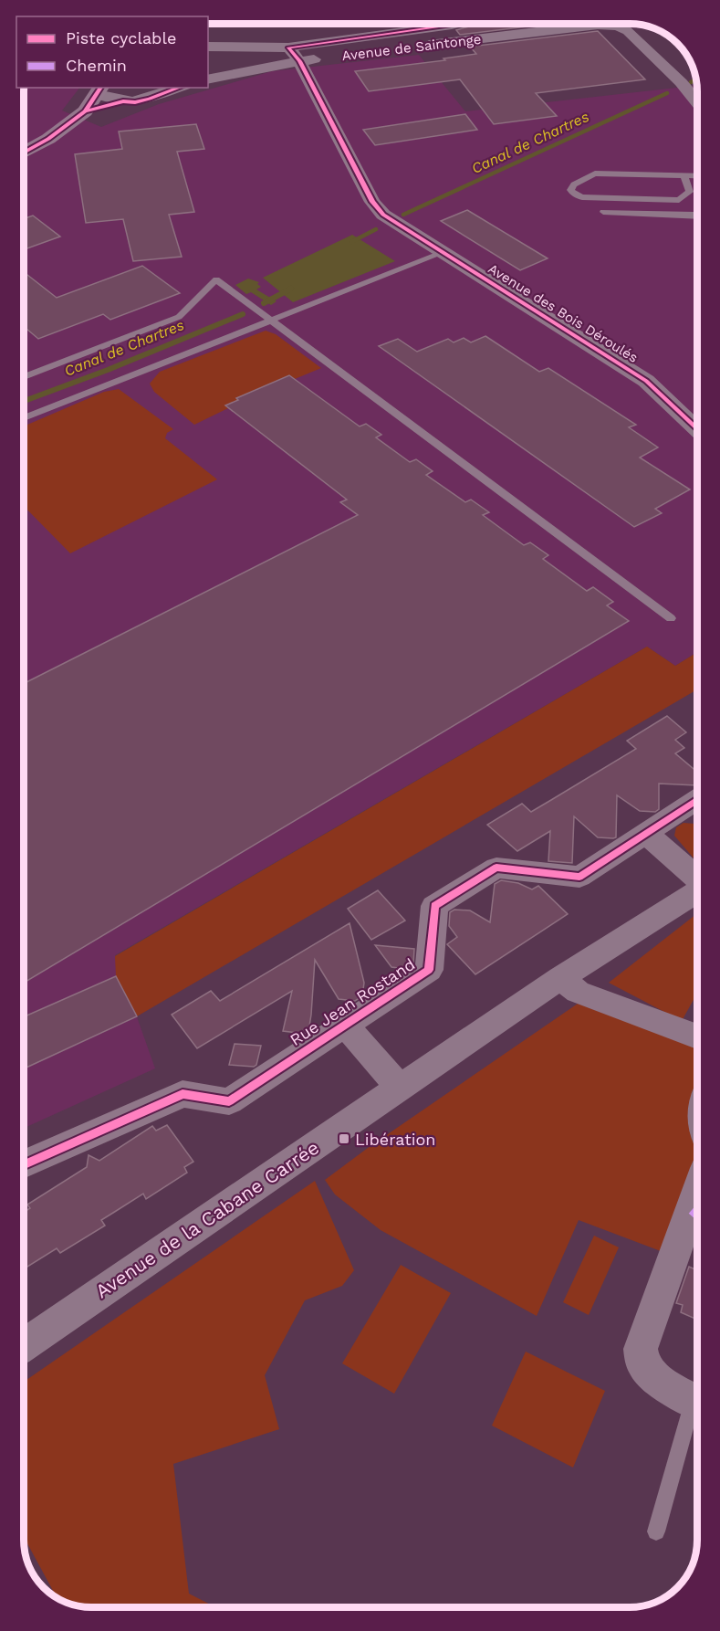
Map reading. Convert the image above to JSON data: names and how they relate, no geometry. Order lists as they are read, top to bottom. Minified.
{"streets":{"street":["Avenue de Saintonge","Avenue des Bois Déroulés","Rue Jean Rostand","Avenue de la Cabane Carrée"]},"crossings":[["Avenue de Saintonge","Avenue des Bois Déroulés"]],"water":["Canal de Chartres"],"places":{"transit":["Libération"]},"legend":["Piste cyclable","Chemin"]}
